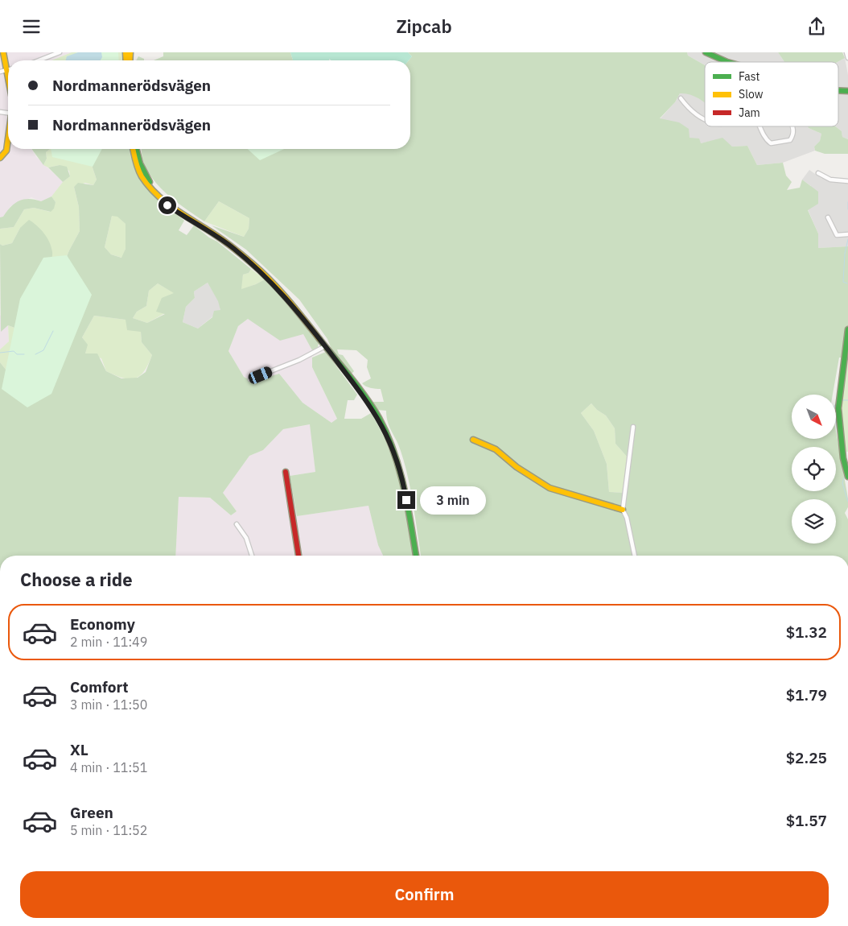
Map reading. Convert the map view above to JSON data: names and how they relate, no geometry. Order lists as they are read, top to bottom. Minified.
{"legend":["Fast","Slow","Jam"],"north":"bottom right","page":{"header":"Zipcab","banner":["Nordmannerödsvägen","Nordmannerödsvägen"],"bubble":"3 min","heading":"Choose a ride","list":[{"name":"Economy","note":"2 min · 11:49","value":"$1.32"},{"name":"Comfort","note":"3 min · 11:50","value":"$1.79"},{"name":"XL","note":"4 min · 11:51","value":"$2.25"},{"name":"Green","note":"5 min · 11:52","value":"$1.57"}],"buttons":"Confirm"}}
